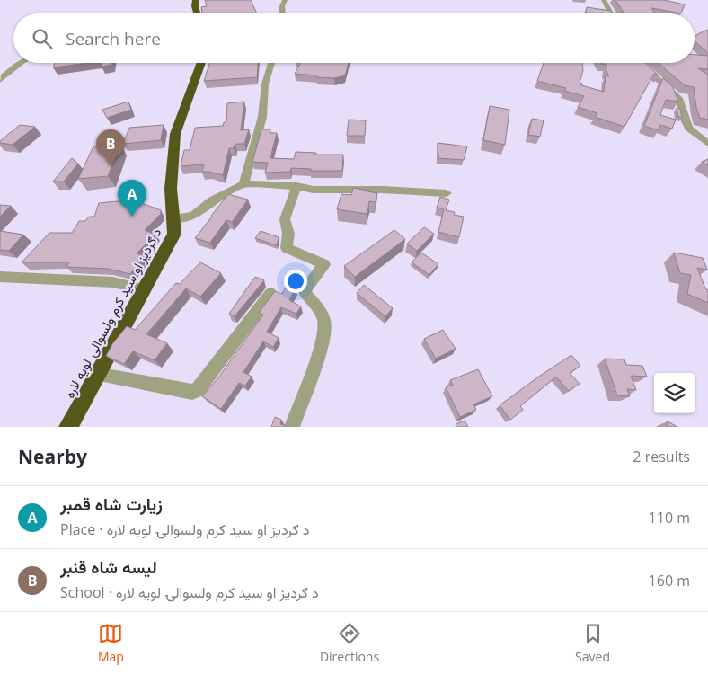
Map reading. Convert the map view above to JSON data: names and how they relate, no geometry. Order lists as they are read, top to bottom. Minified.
{"streets":{"highway":["د ګردیز او سید کرم ولسوالۍ لویه لاره"]},"page":{"search":"Search here","pins":["B","A"],"heading":["Nearby","2 results"],"list":[{"mark":"A","name":"زیارت شاه قمبر","note":"Place · د ګردیز او سید کرم ولسوالۍ لویه لاره","value":"110 m"},{"mark":"B","name":"لیسه شاه قنبر","note":"School · د ګردیز او سید کرم ولسوالۍ لویه لاره","value":"160 m"}],"nav":["Map","Directions","Saved"]}}
